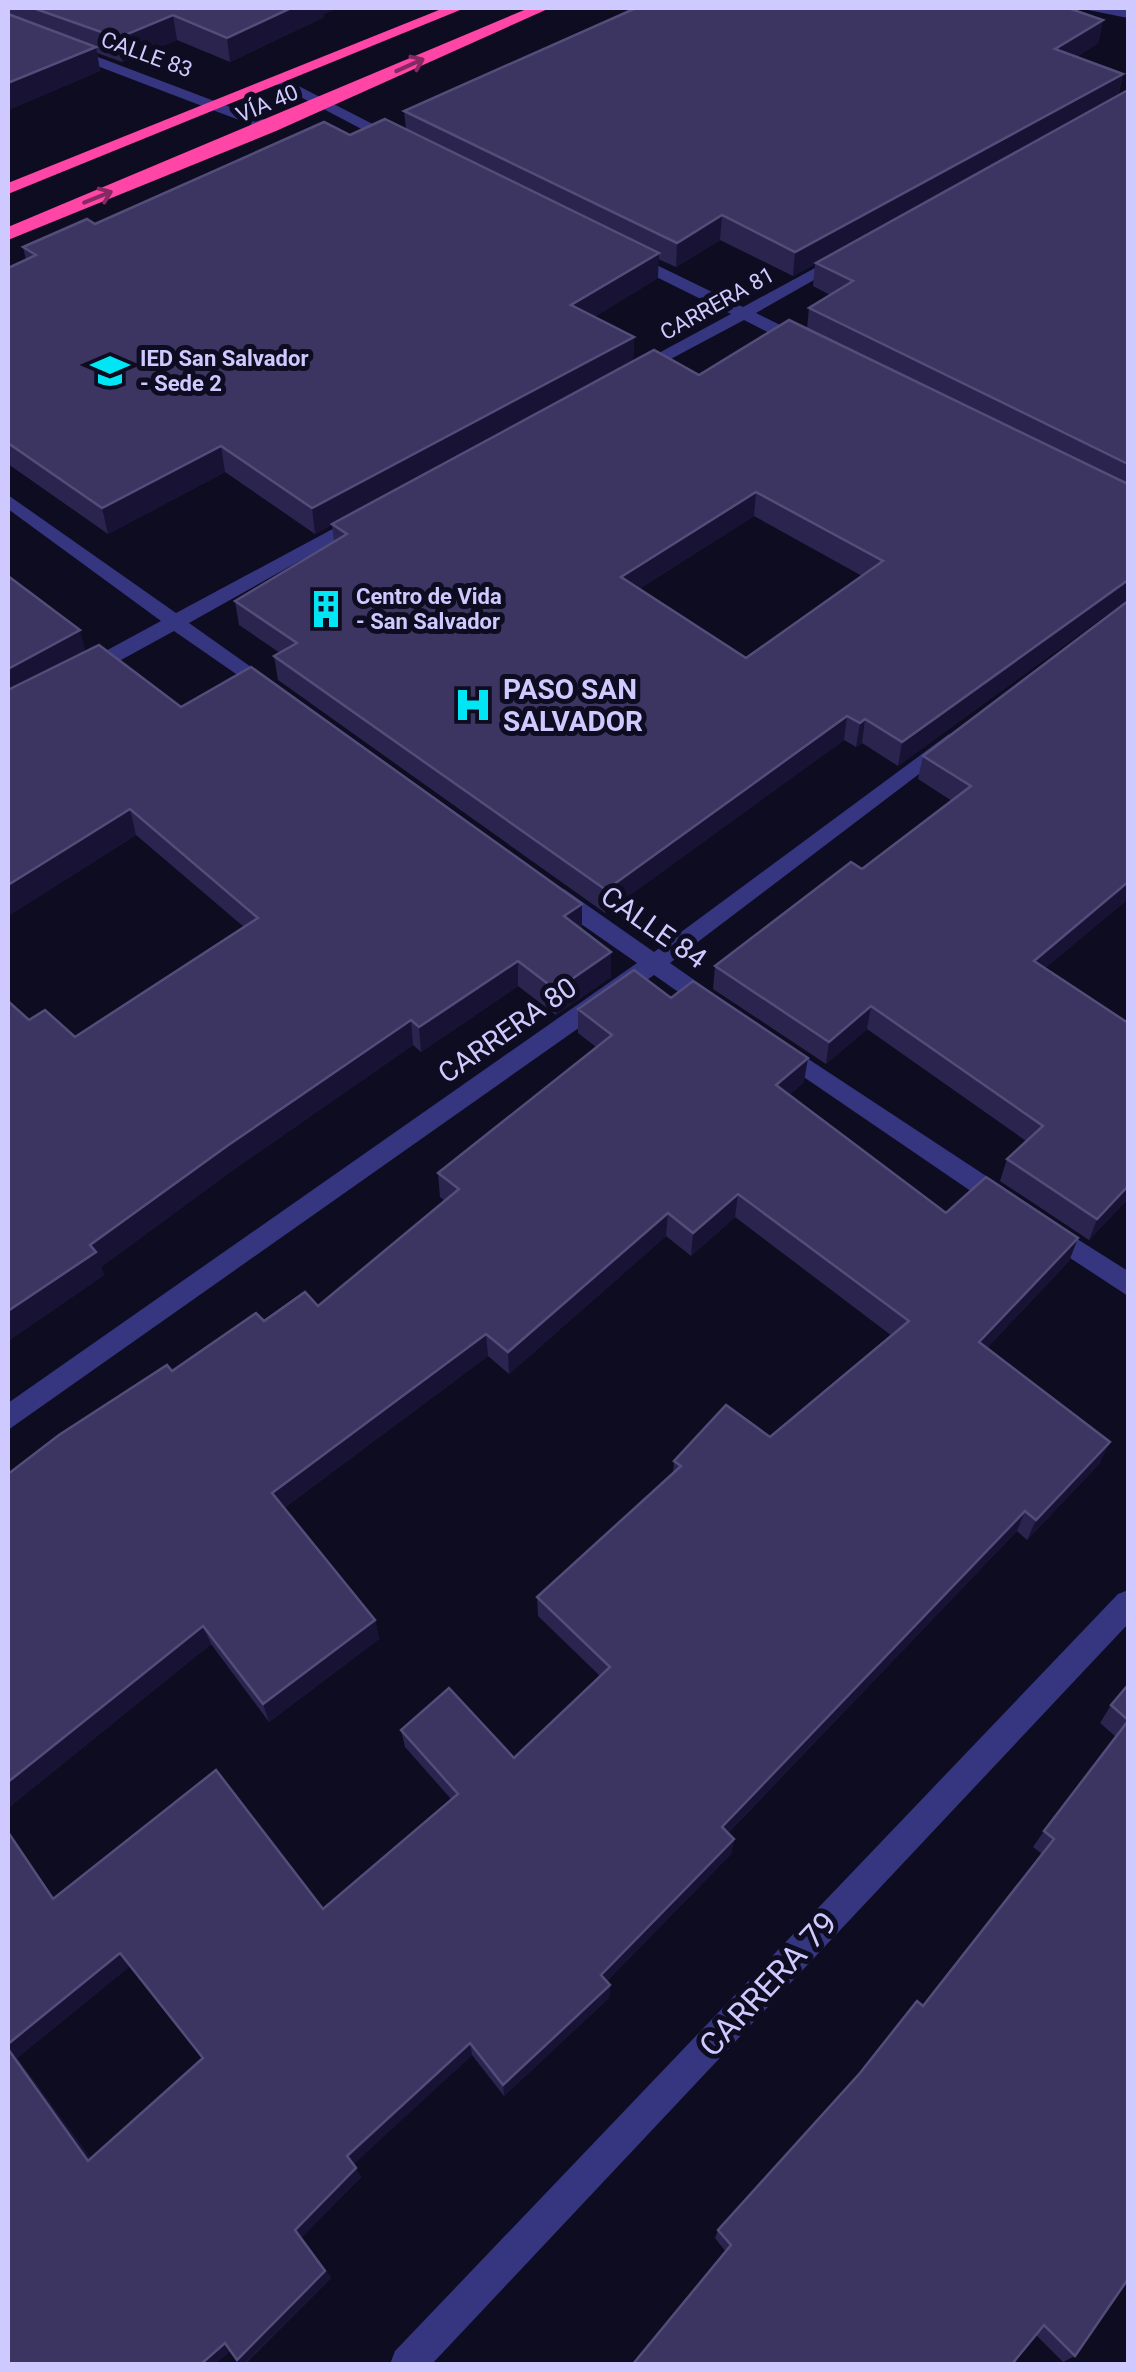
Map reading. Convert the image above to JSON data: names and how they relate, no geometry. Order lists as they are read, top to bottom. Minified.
{"streets":{"highway":["VÍA 40"],"street":["CALLE 83","CARRERA 81","CALLE 84","CARRERA 80","CARRERA 79"]},"crossings":[["CALLE 83","VÍA 40"],["CALLE 84","CARRERA 80"]],"places":{"school or university":["IED San Salvador - Sede 2"],"building":["Centro de Vida - San Salvador"],"hospital":["PASO SAN SALVADOR"]}}
